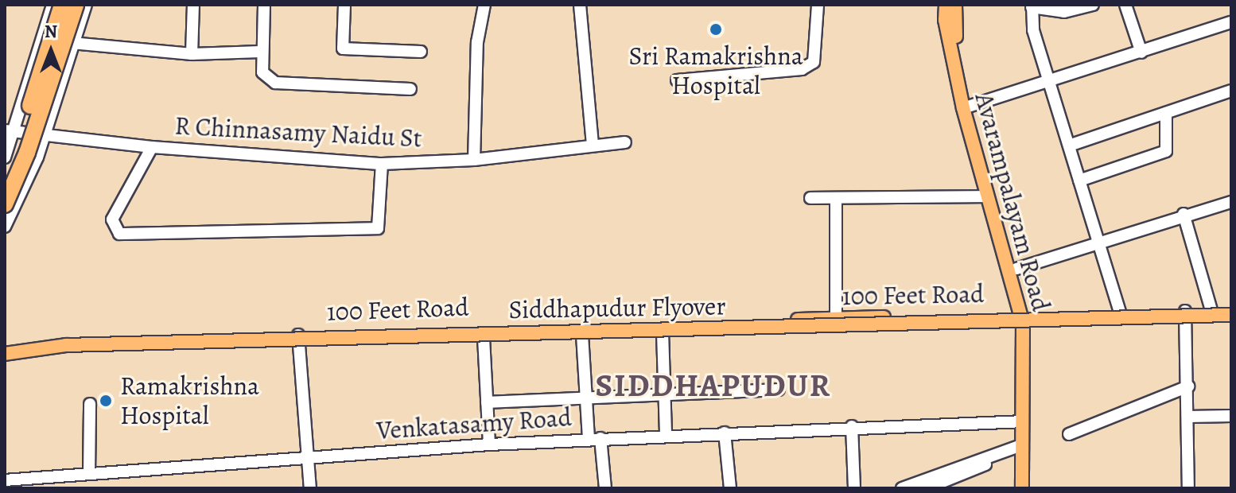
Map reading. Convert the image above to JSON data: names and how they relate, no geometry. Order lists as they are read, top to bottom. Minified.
{"streets":{"main road":["Avarampalayam Road","100 Feet Road","Siddhapudur Flyover"],"street":["R Chinnasamy Naidu St","Venkatasamy Road"]},"crossings":[["Avarampalayam Road","100 Feet Road"],["Avarampalayam Road","Venkatasamy Road"]],"districts":["SIDDHAPUDUR"],"places":["Sri Ramakrishna Hospital","Ramakrishna Hospital"],"north":"top"}
